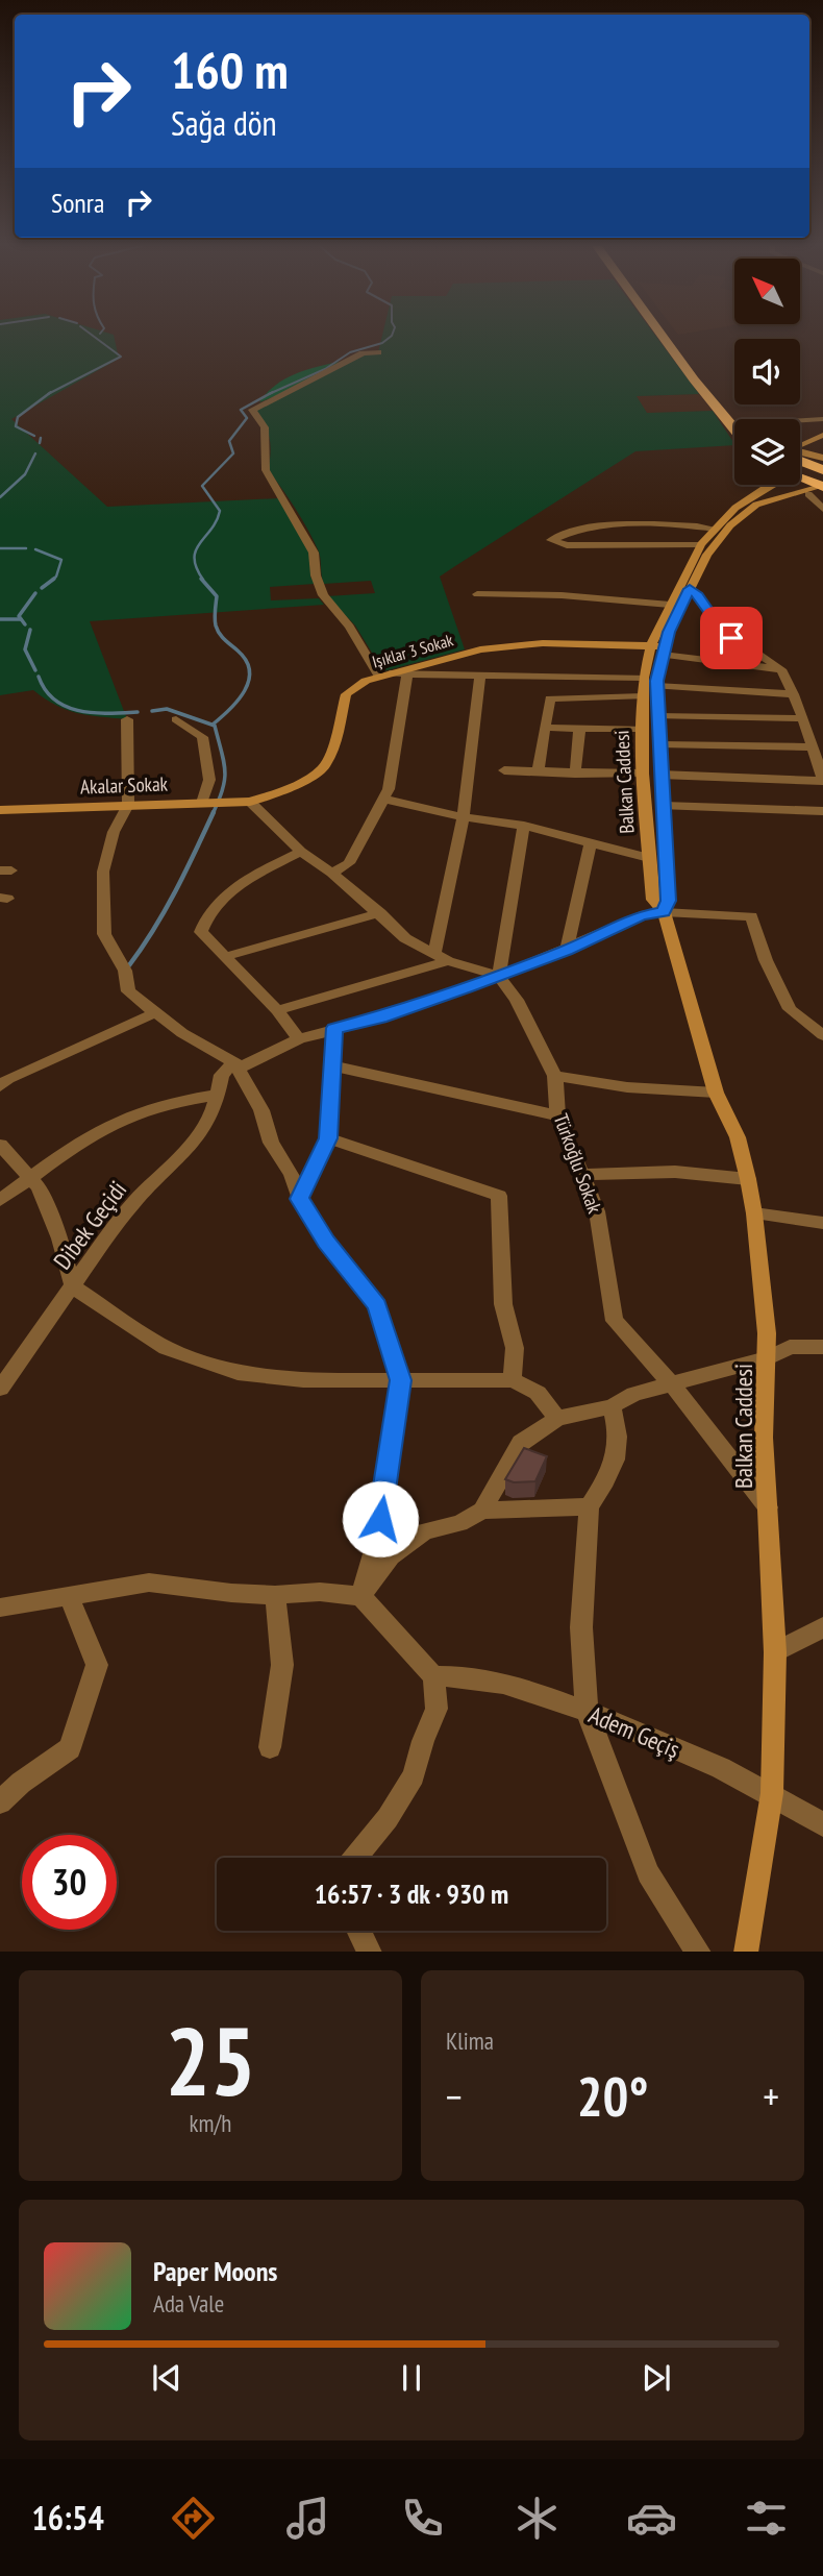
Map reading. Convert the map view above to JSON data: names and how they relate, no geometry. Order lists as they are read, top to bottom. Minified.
{"streets":{"main road":["Işıklar 3 Sokak","Balkan Caddesi","Akalar Sokak"],"street":["Türkoğlu Sokak","Dibek Geçidi","Adem Geçiş"]},"crossings":[["Işıklar 3 Sokak","Balkan Caddesi"],["Işıklar 3 Sokak","Akalar Sokak"],["Balkan Caddesi","Türkoğlu Sokak"],["Balkan Caddesi","Adem Geçiş"]],"north":"top left","page":{"turn":["160 m","Sağa dön"],"then":"Sonra","limit":"30","trip":"16:57 · 3 dk · 930 m","tile":[["25","km/h"],"Klima"],"heat":["−","20°","+"],"song":["Paper Moons","Ada Vale"],"tabs":"16:54"}}
